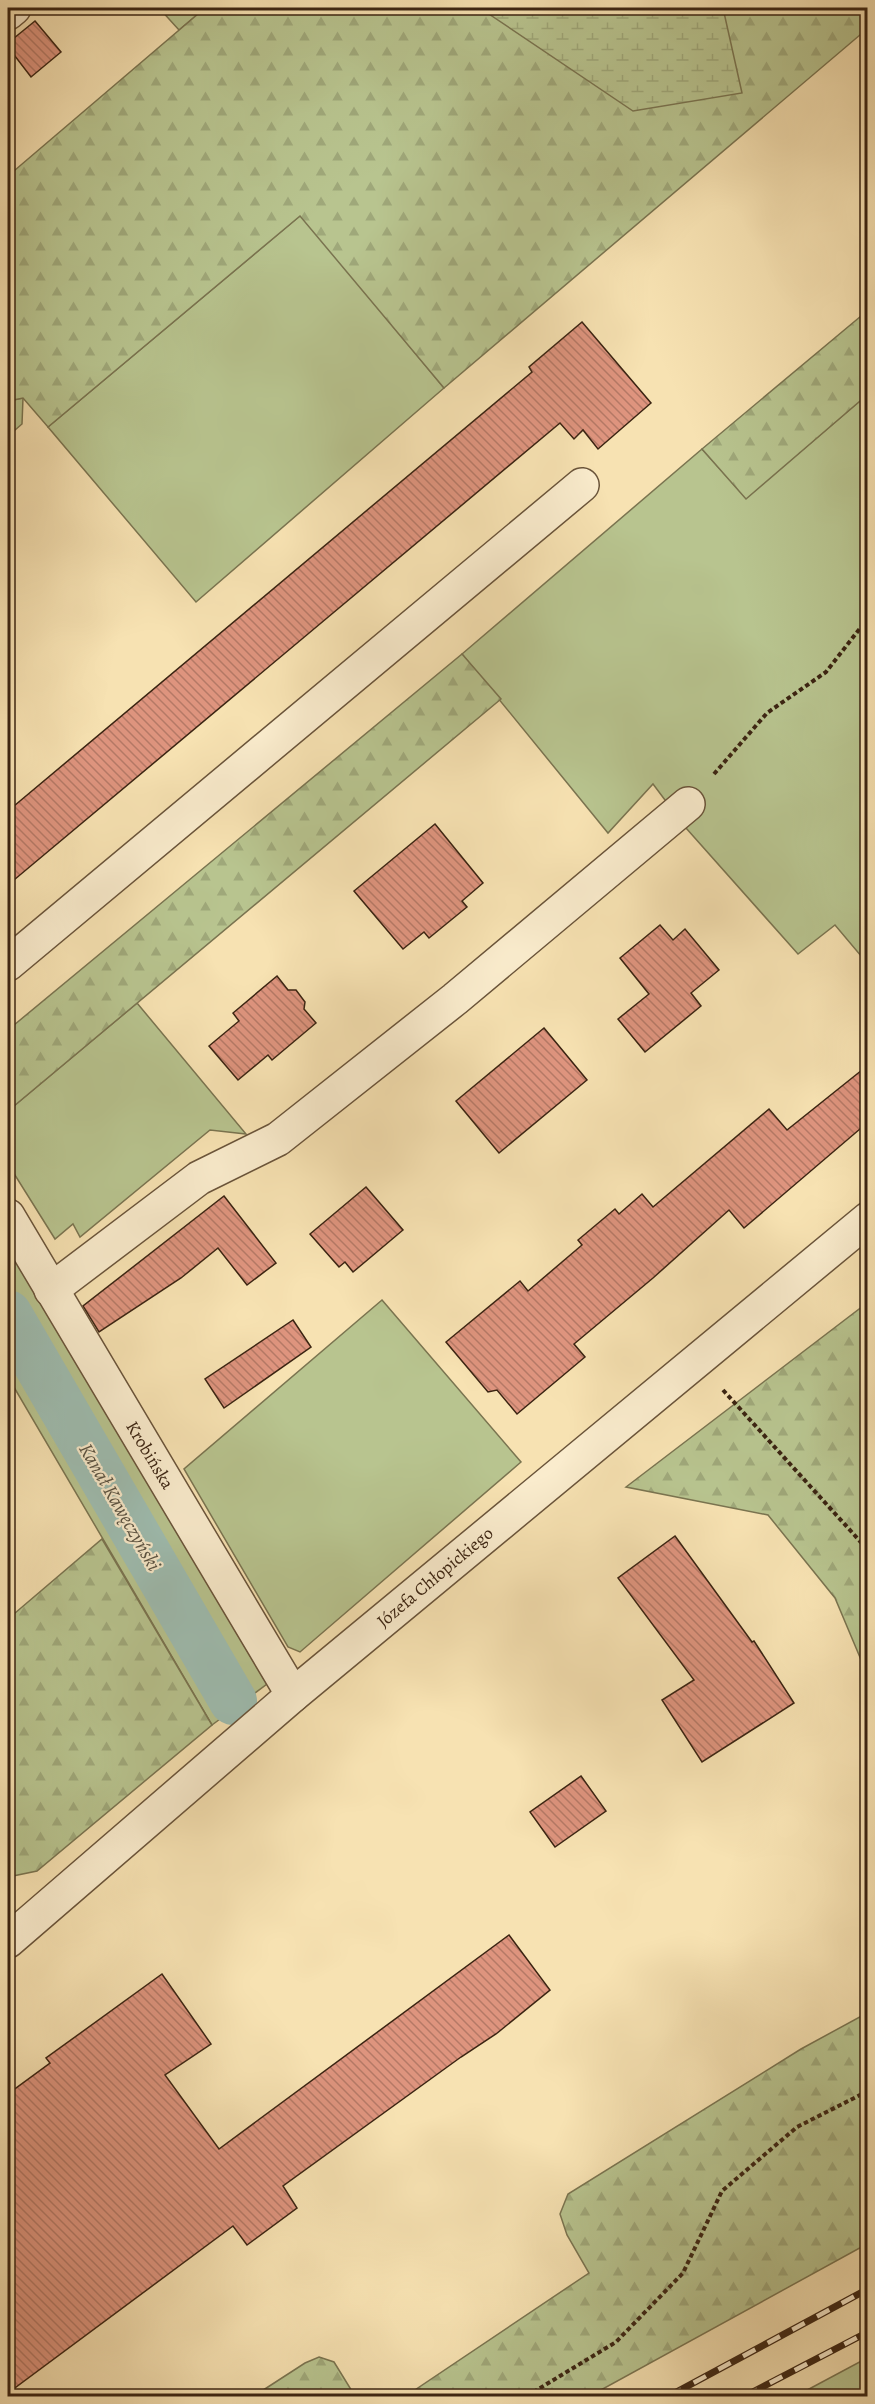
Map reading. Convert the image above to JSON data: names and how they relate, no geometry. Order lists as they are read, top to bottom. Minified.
{"streets":{"street":["Krobińska","Józefa Chłopickiego"]},"crossings":[["Krobińska","Józefa Chłopickiego"]],"water":["Kanał Kawęczyński"]}
